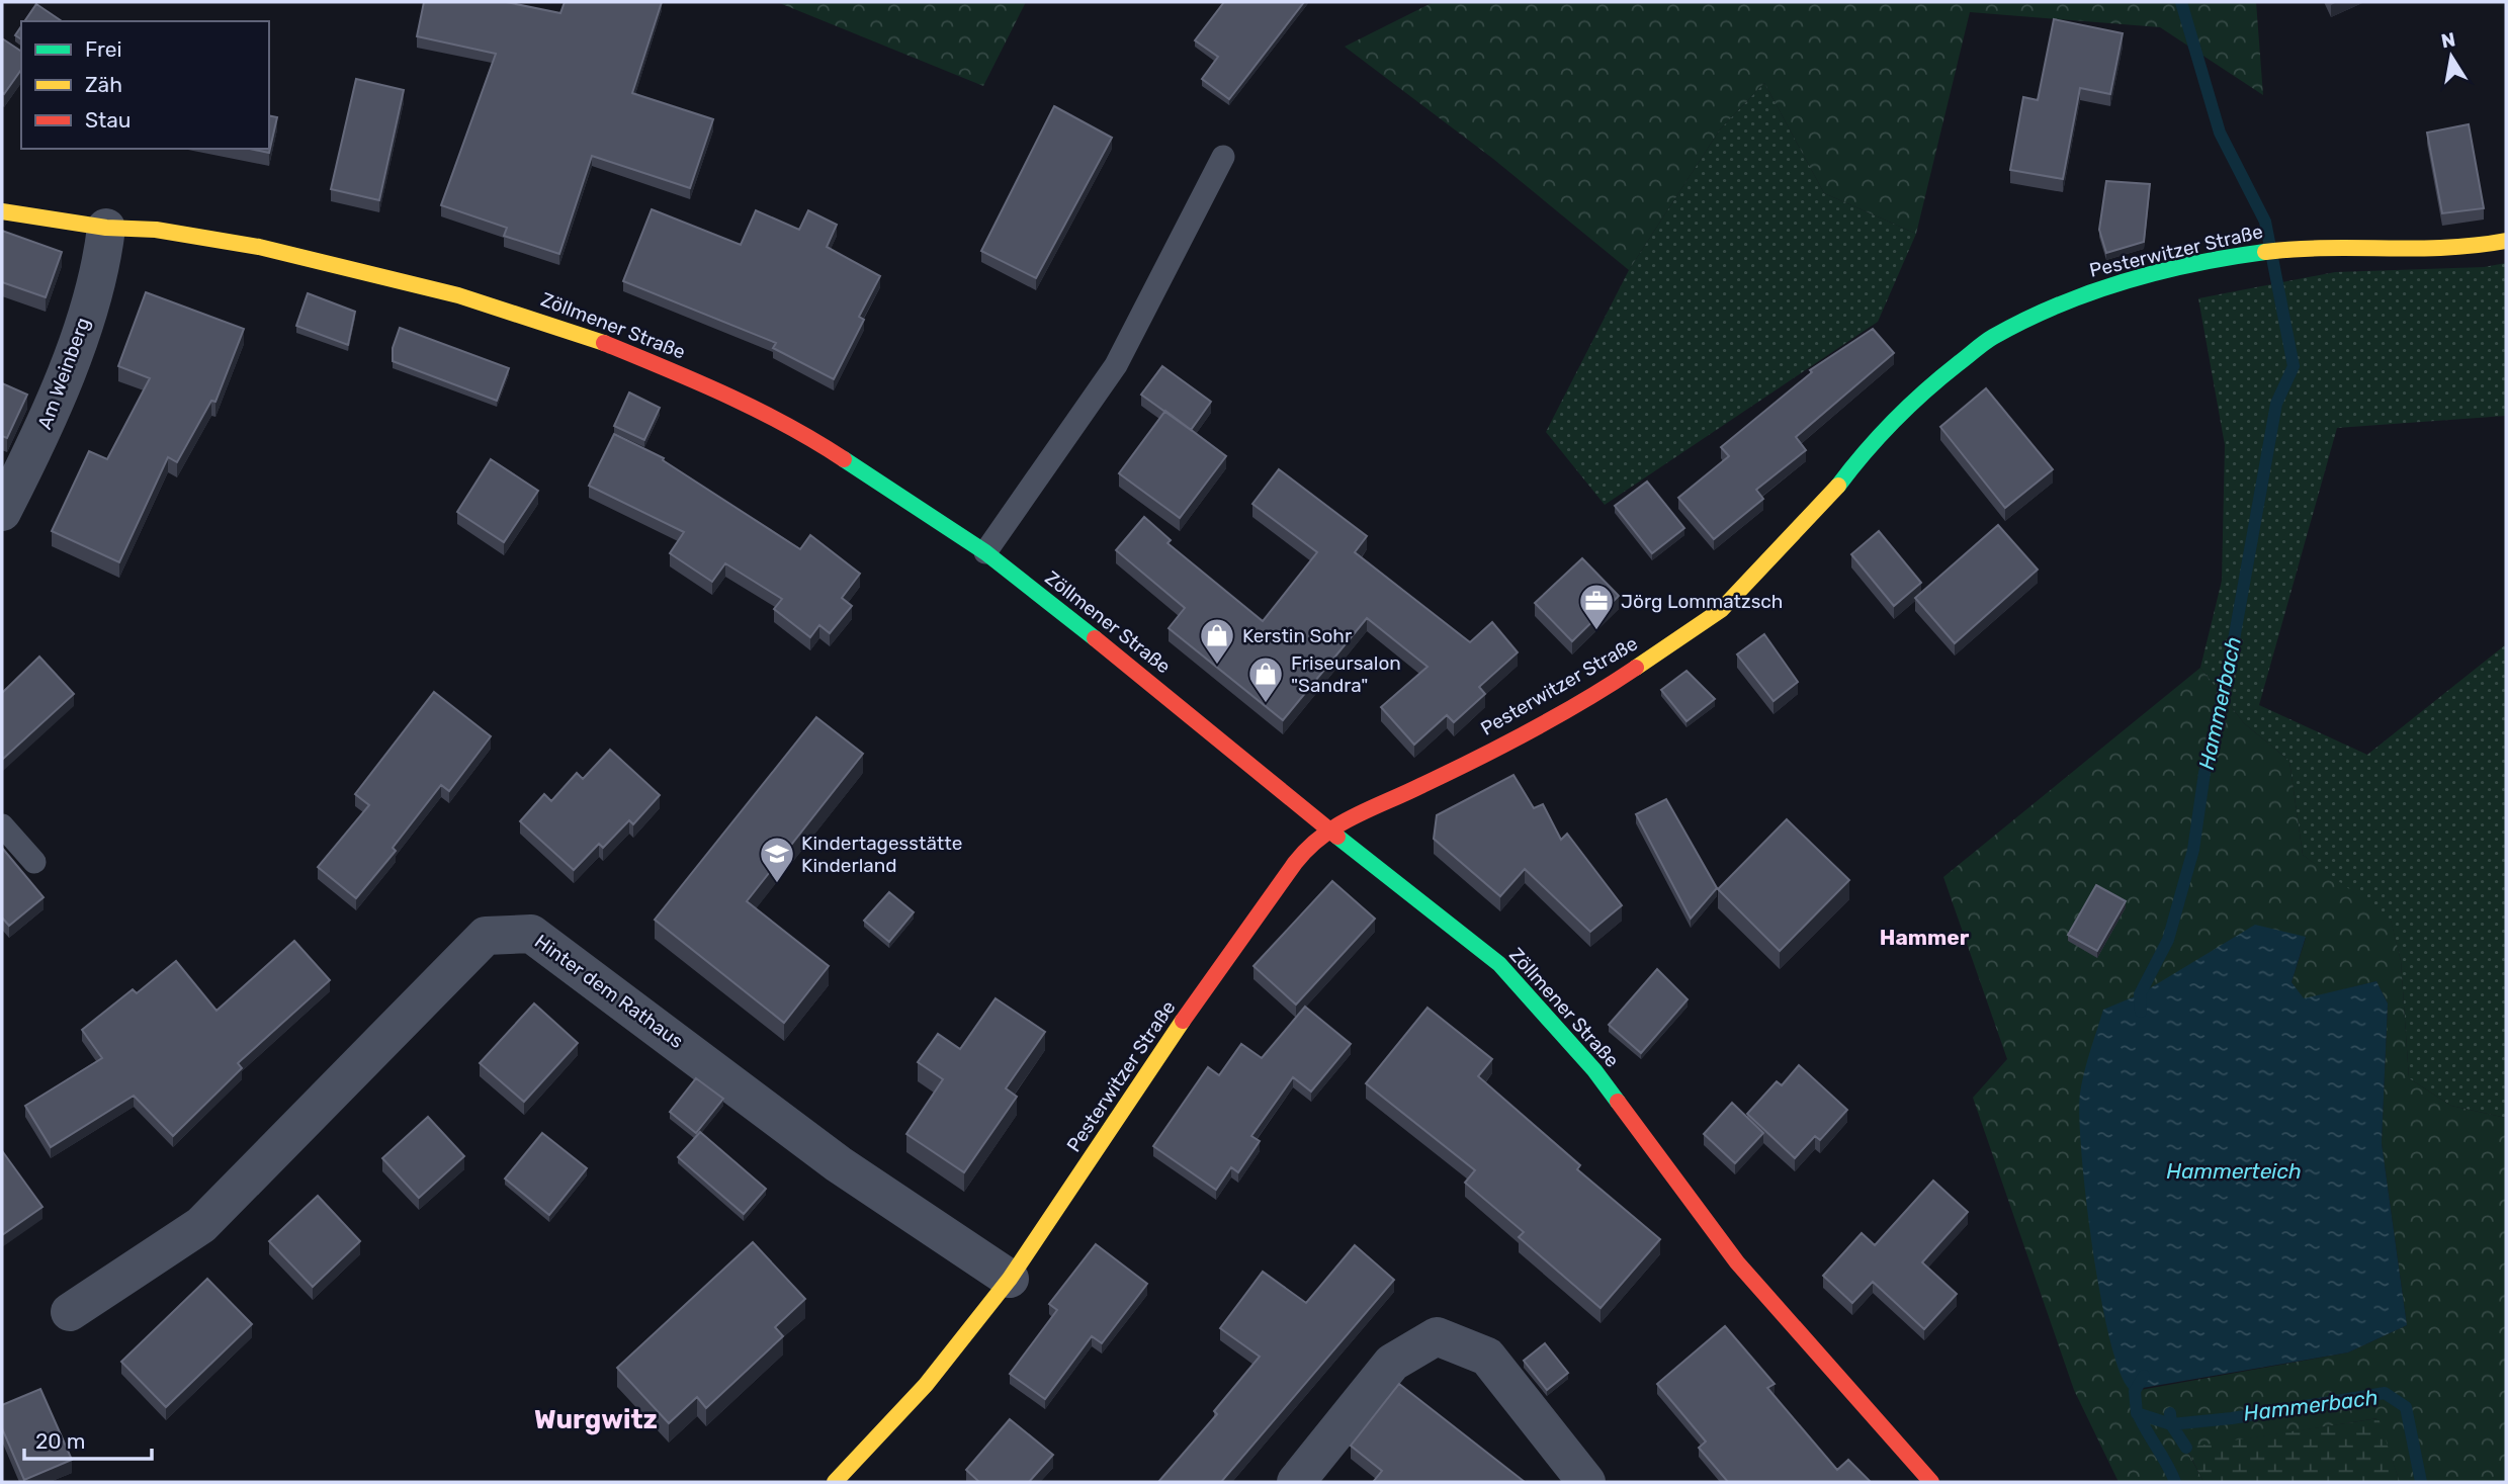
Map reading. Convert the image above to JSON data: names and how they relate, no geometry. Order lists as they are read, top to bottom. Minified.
{"streets":{"street":["Pesterwitzer Straße","Zöllmener Straße","Am Weinberg","Hinter dem Rathaus"]},"crossings":[["Pesterwitzer Straße","Zöllmener Straße"],["Pesterwitzer Straße","Hinter dem Rathaus"],["Zöllmener Straße","Am Weinberg"]],"districts":["Hammer","Wurgwitz"],"water":["Hammerbach","Hammerteich"],"places":{"office":["Jörg Lommatzsch"],"shop":["Kerstin Sohr","Friseursalon \"Sandra\""],"school or university":["Kindertagesstätte Kinderland"]},"legend":["Frei","Zäh","Stau"],"scale_bar":"20 m","north":"top"}
